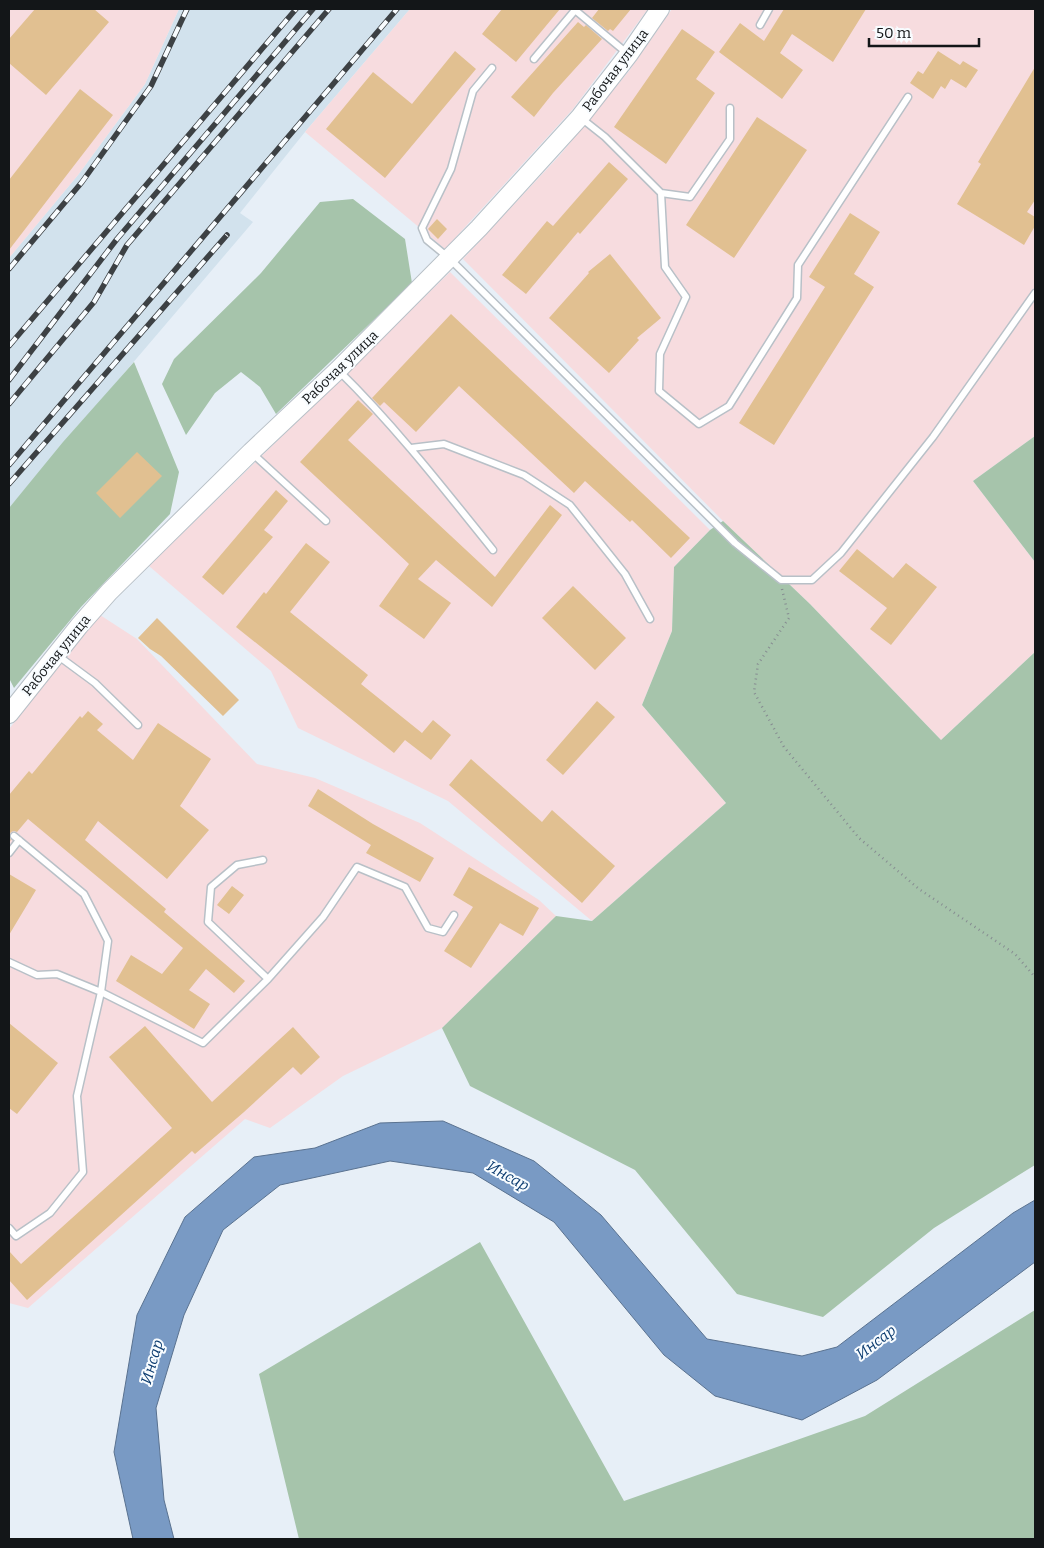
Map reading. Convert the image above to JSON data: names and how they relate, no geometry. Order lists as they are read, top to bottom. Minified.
{"streets":{"street":["Рабочая улица"]},"water":["Инсар"],"scale_bar":"50 m"}
